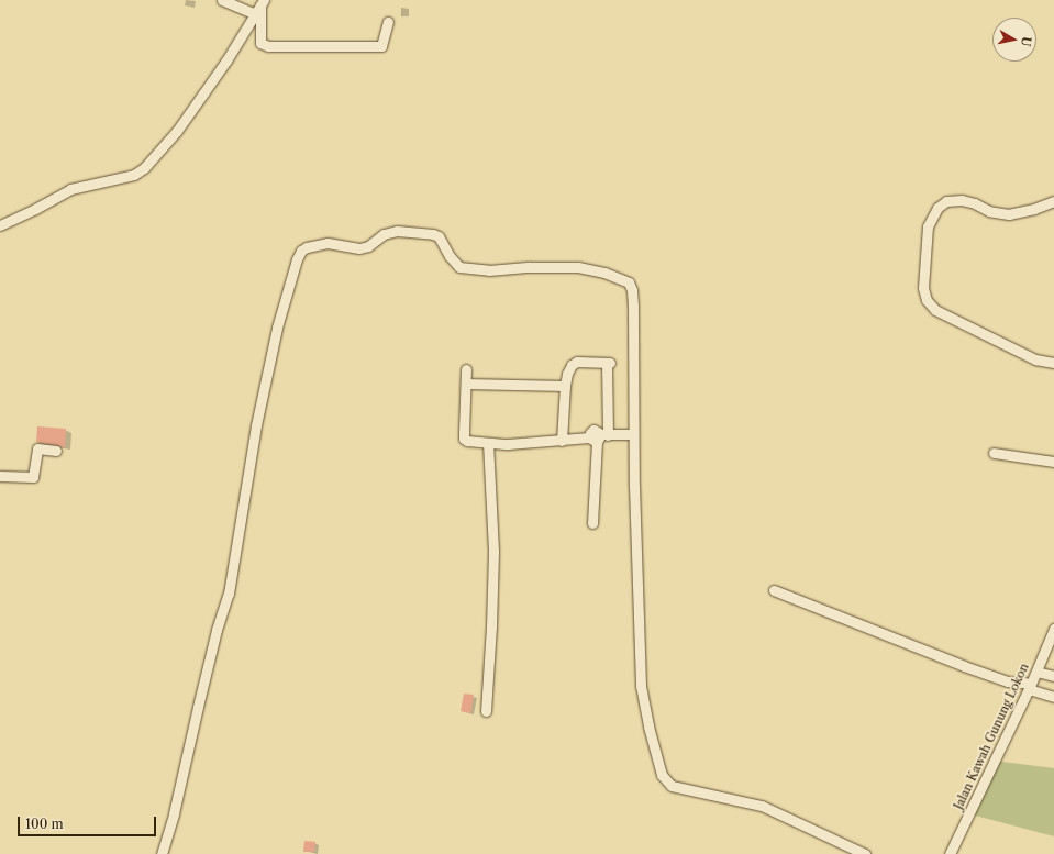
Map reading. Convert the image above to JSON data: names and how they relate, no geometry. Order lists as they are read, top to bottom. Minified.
{"streets":{"street":["Jalan Kawah Gunung Lokon"]},"scale_bar":"100 m","north":"right"}
